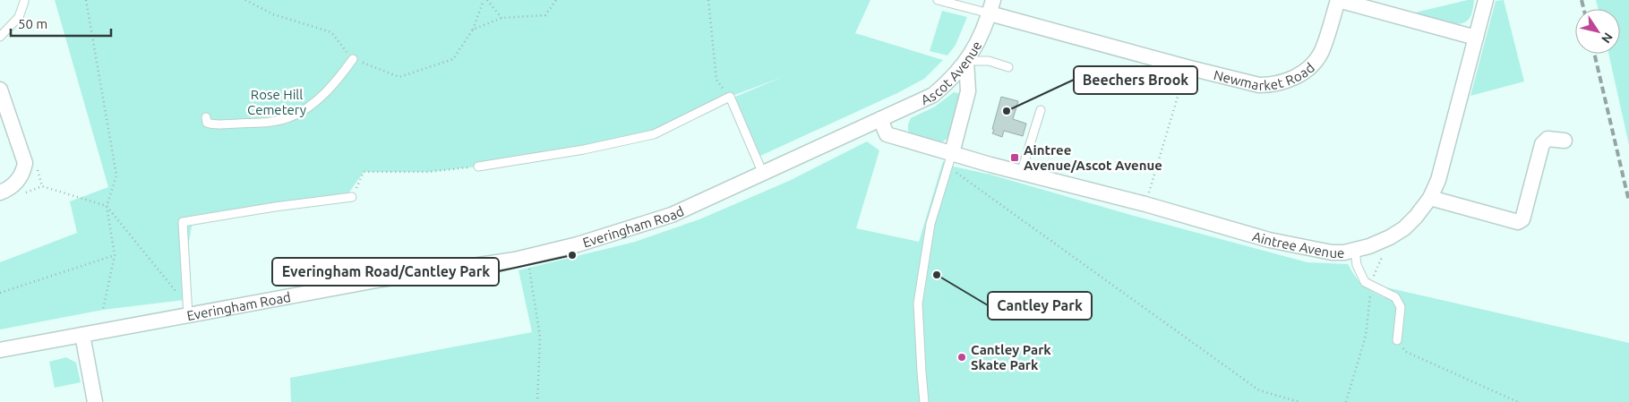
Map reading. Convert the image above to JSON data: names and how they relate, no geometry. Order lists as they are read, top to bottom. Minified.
{"streets":{"street":["Newmarket Road","Ascot Avenue","Everingham Road","Aintree Avenue"]},"crossings":[["Newmarket Road","Ascot Avenue"],["Ascot Avenue","Everingham Road"],["Ascot Avenue","Aintree Avenue"],["Everingham Road","Aintree Avenue"]],"parks":["Rose Hill Cemetery"],"places":{"other":["Beechers Brook","Everingham Road/Cantley Park","Cantley Park","Cantley Park Skate Park"],"transit":["Aintree Avenue/Ascot Avenue"]},"scale_bar":"50 m","north":"bottom right"}
